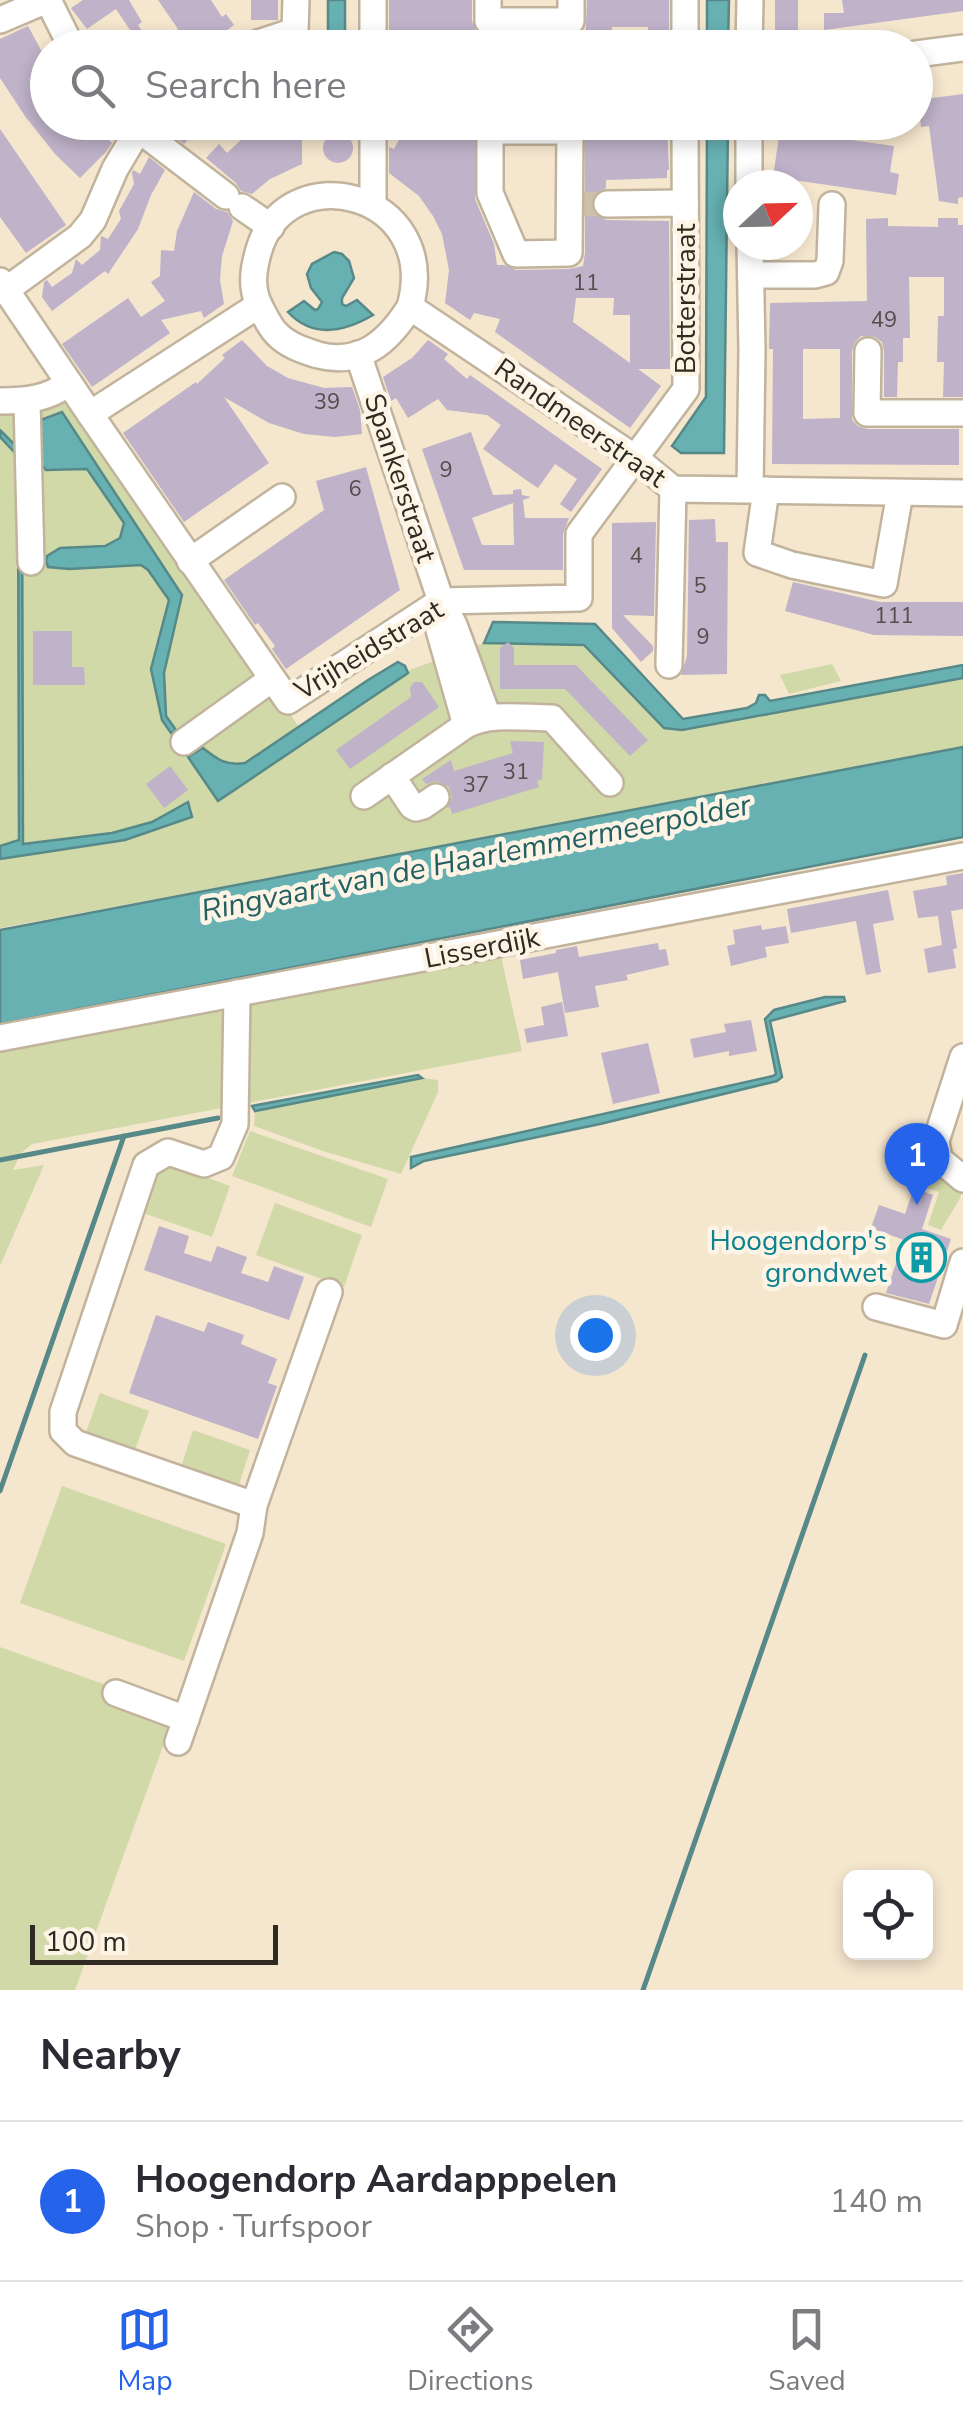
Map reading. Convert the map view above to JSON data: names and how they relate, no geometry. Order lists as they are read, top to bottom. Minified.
{"streets":{"street":["Botterstraat","Randmeerstraat","Spankerstraat","Vrijheidstraat","Lisserdijk"]},"crossings":[["Botterstraat","Randmeerstraat"],["Botterstraat","Vrijheidstraat"],["Randmeerstraat","Spankerstraat"],["Randmeerstraat","Vrijheidstraat"],["Spankerstraat","Vrijheidstraat"]],"water":["Ringvaart van de Haarlemmermeerpolder"],"places":{"building":["Hoogendorp's grondwet"]},"house_numbers":["11","49","39","9","6","4","5","111","9","31","37"],"scale_bar":"100 m","north":"right","page":{"search":"Search here","pins":"1","scale":"100 m","heading":"Nearby","list":[{"mark":"1","name":"Hoogendorp Aardapppelen","note":"Shop · Turfspoor","value":"140 m"}],"nav":["Map","Directions","Saved"]}}
